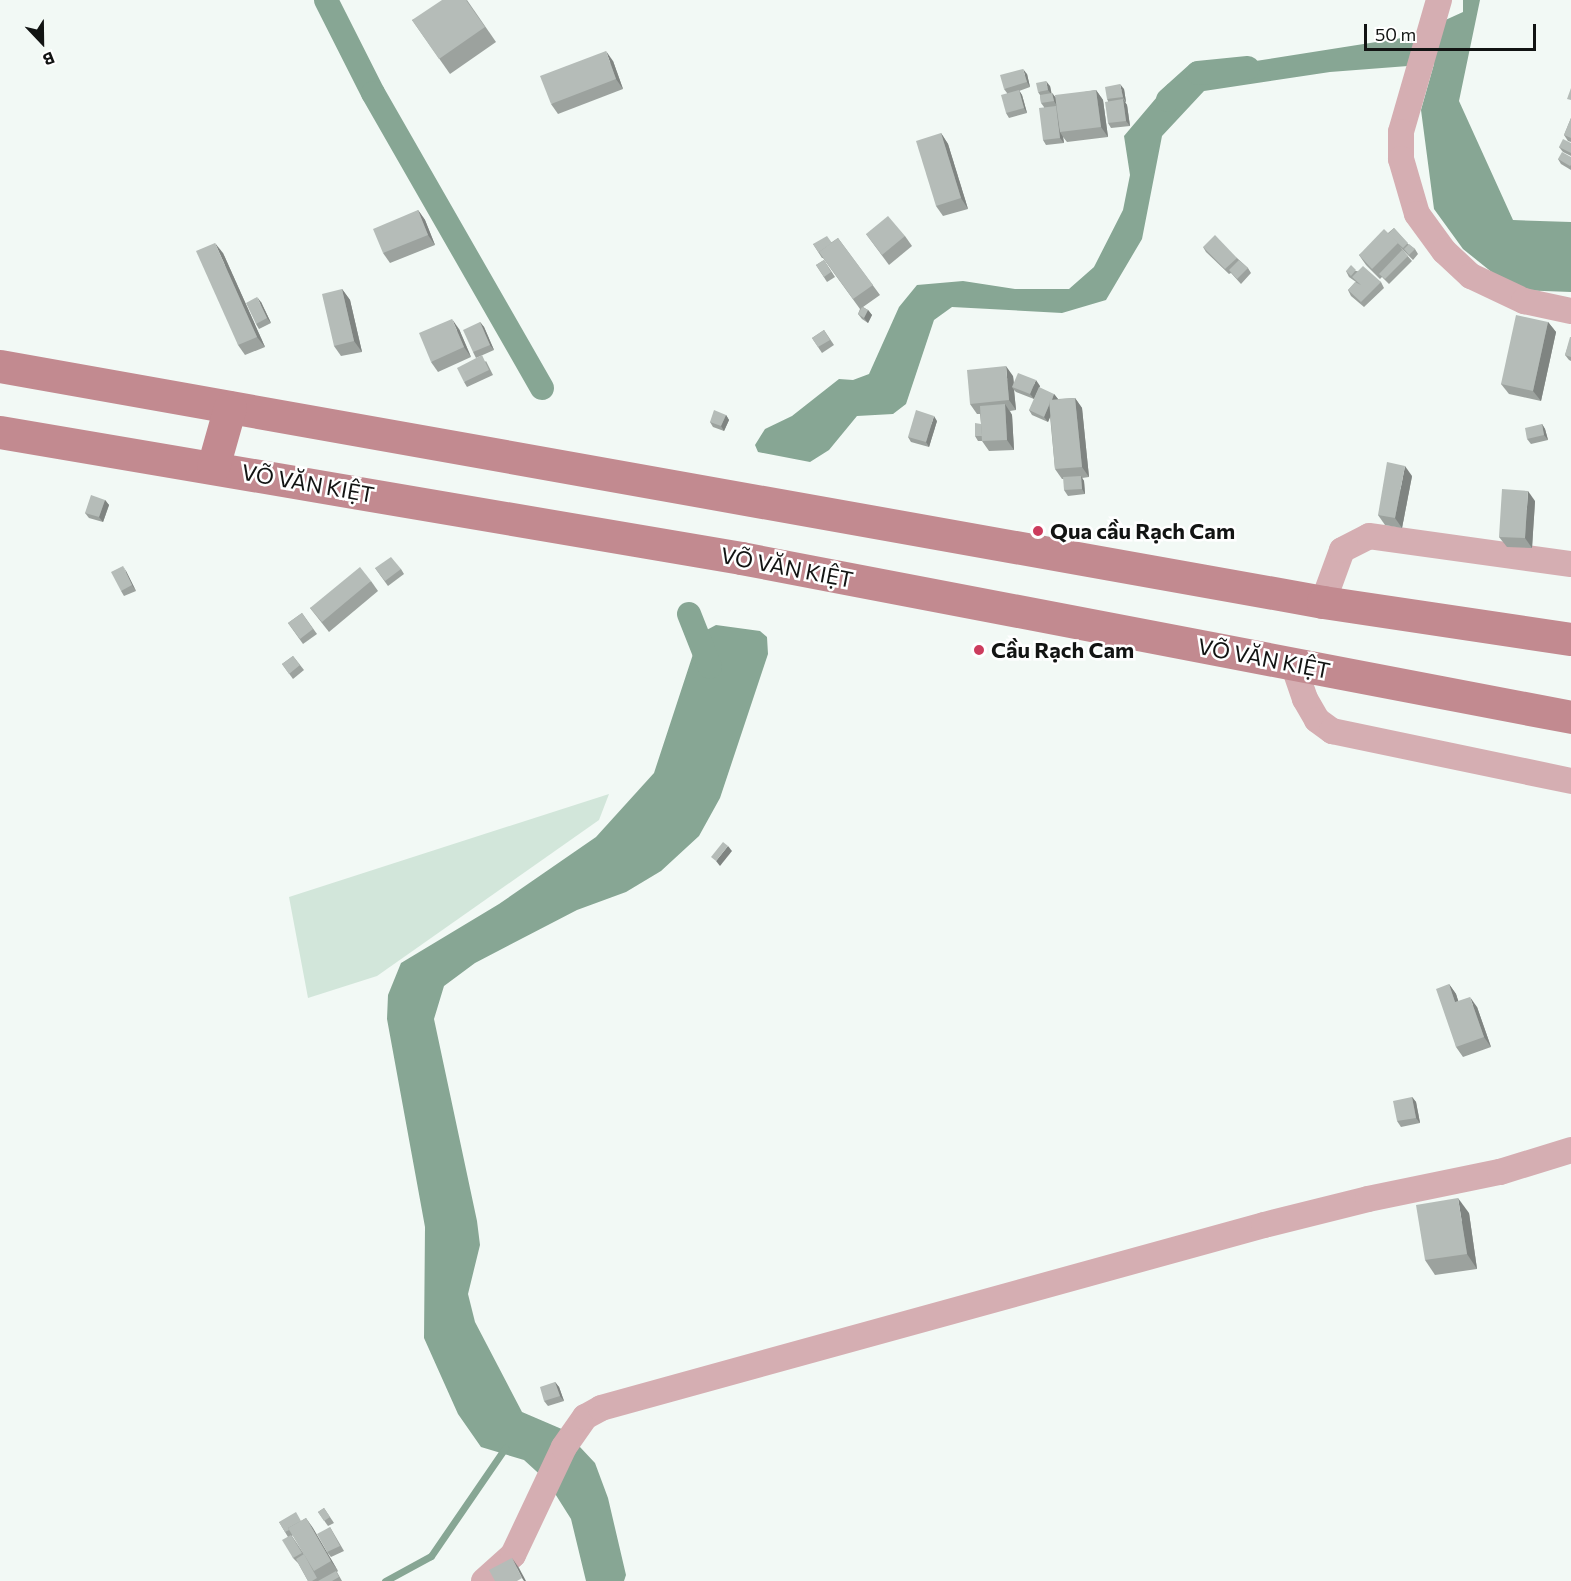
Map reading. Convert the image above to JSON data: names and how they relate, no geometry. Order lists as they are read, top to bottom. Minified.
{"streets":{"main road":["VÕ VĂN KIỆT"]},"places":["Qua cầu Rạch Cam","Cầu Rạch Cam"],"scale_bar":"50 m","north":"bottom"}
